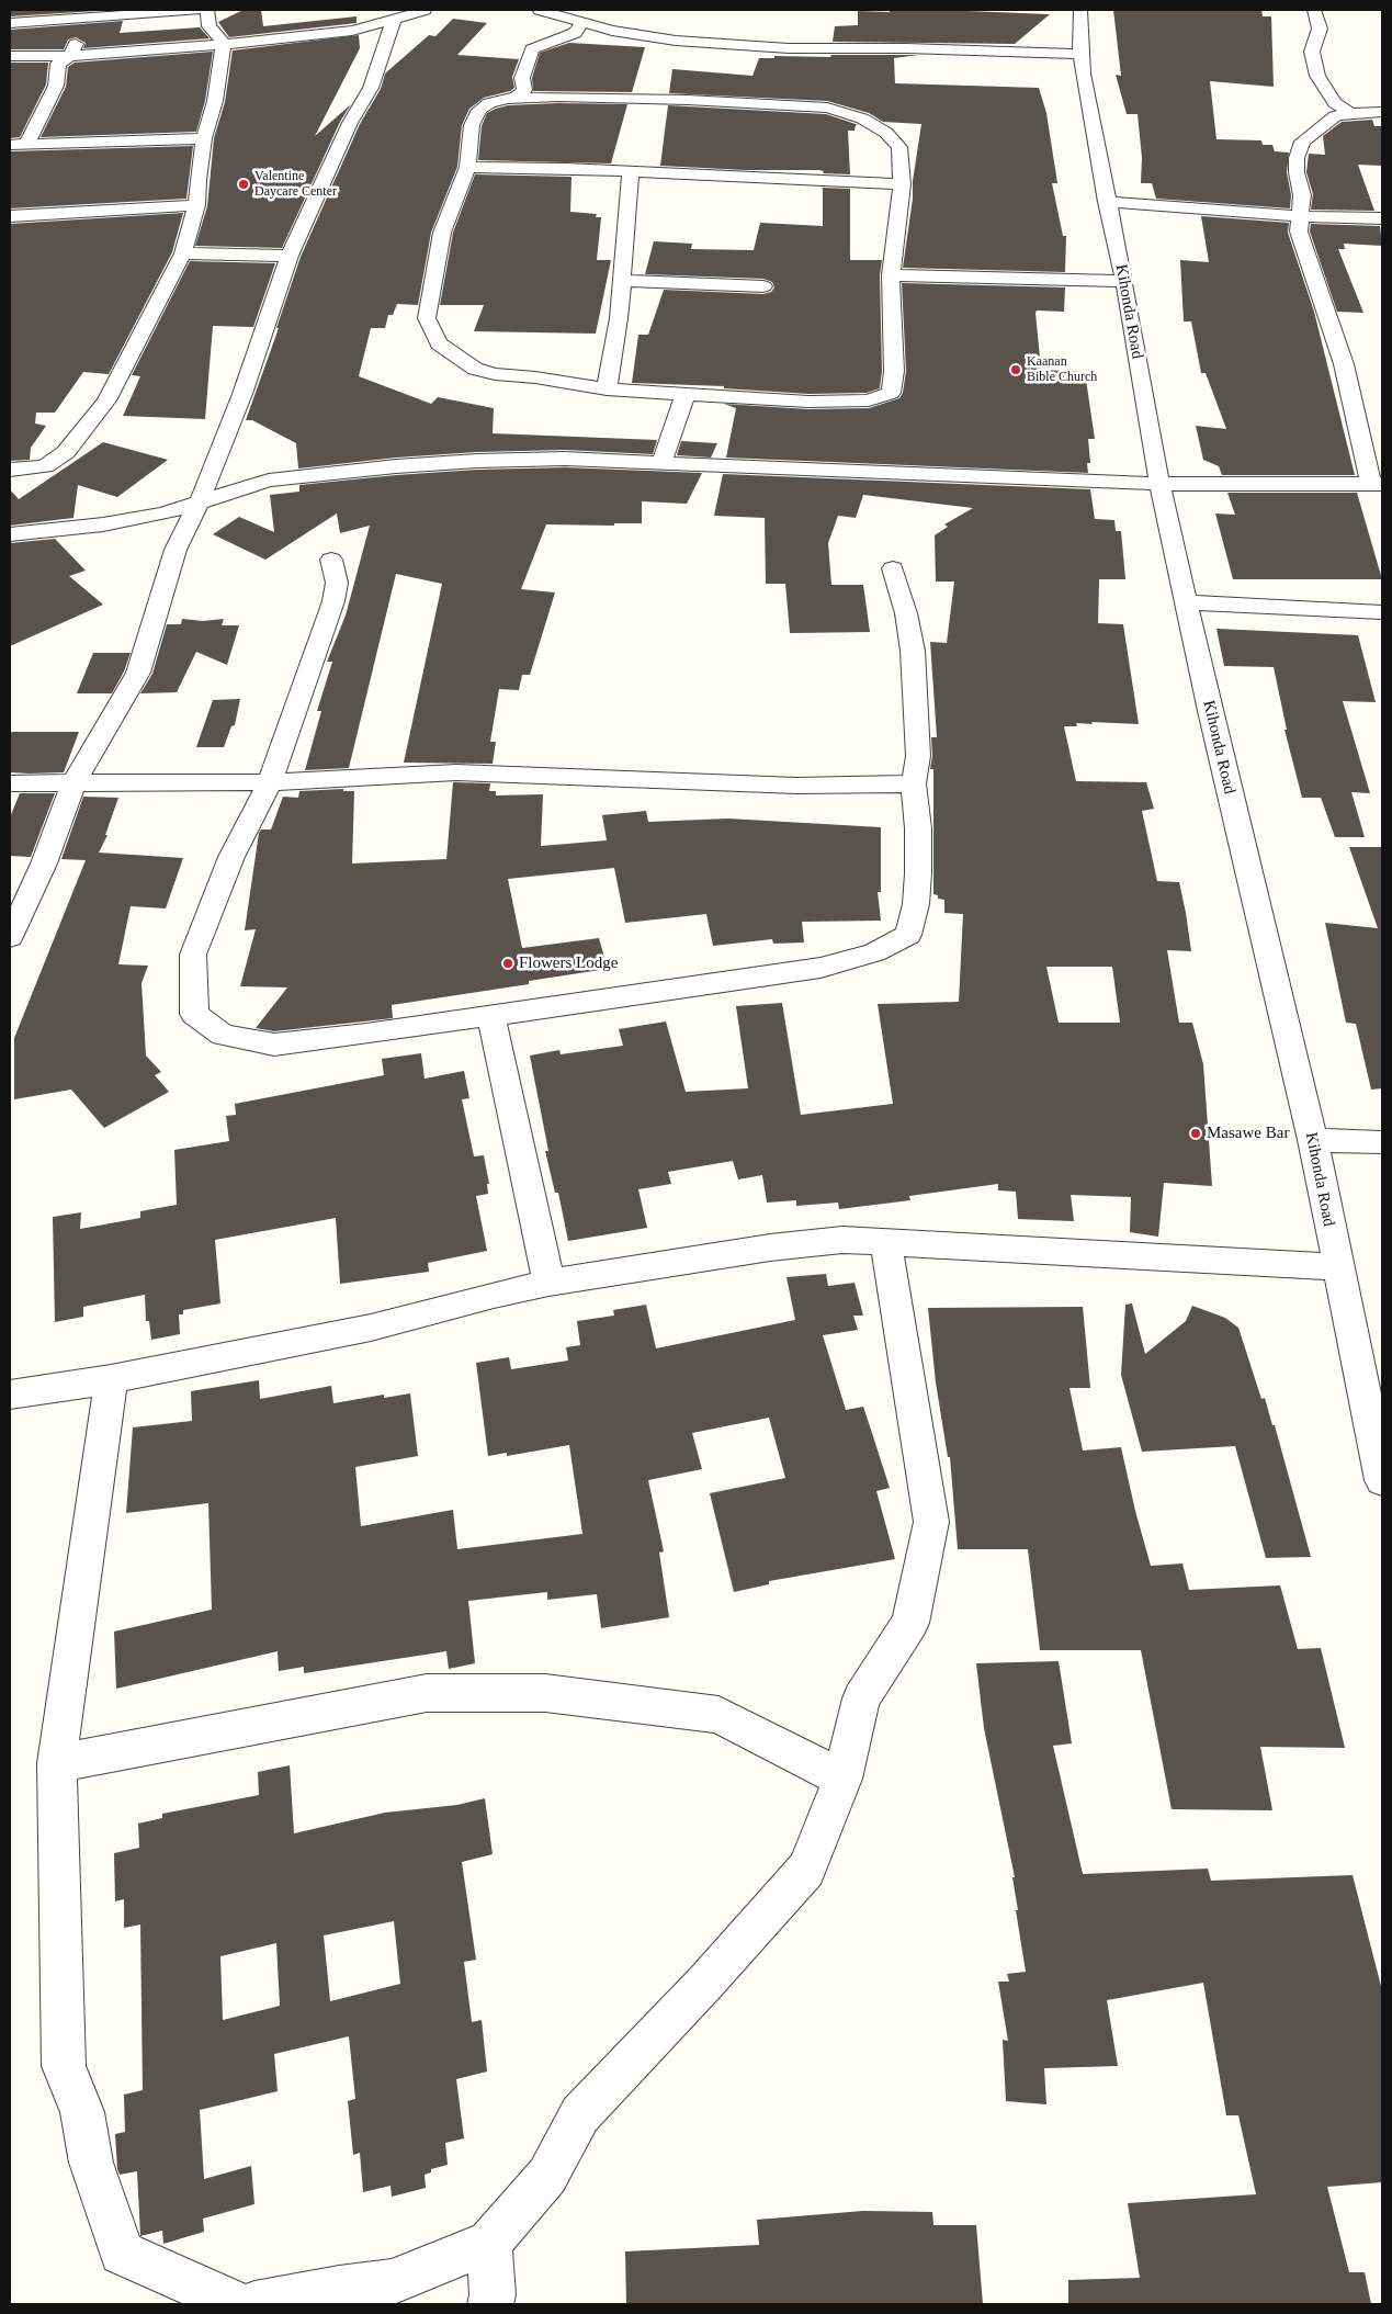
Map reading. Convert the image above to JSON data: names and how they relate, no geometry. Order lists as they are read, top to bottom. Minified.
{"streets":{"street":["Kihonda Road"]},"places":["Valentine Daycare Center","Kaanan Bible Church","Flowers Lodge","Masawe Bar"]}
